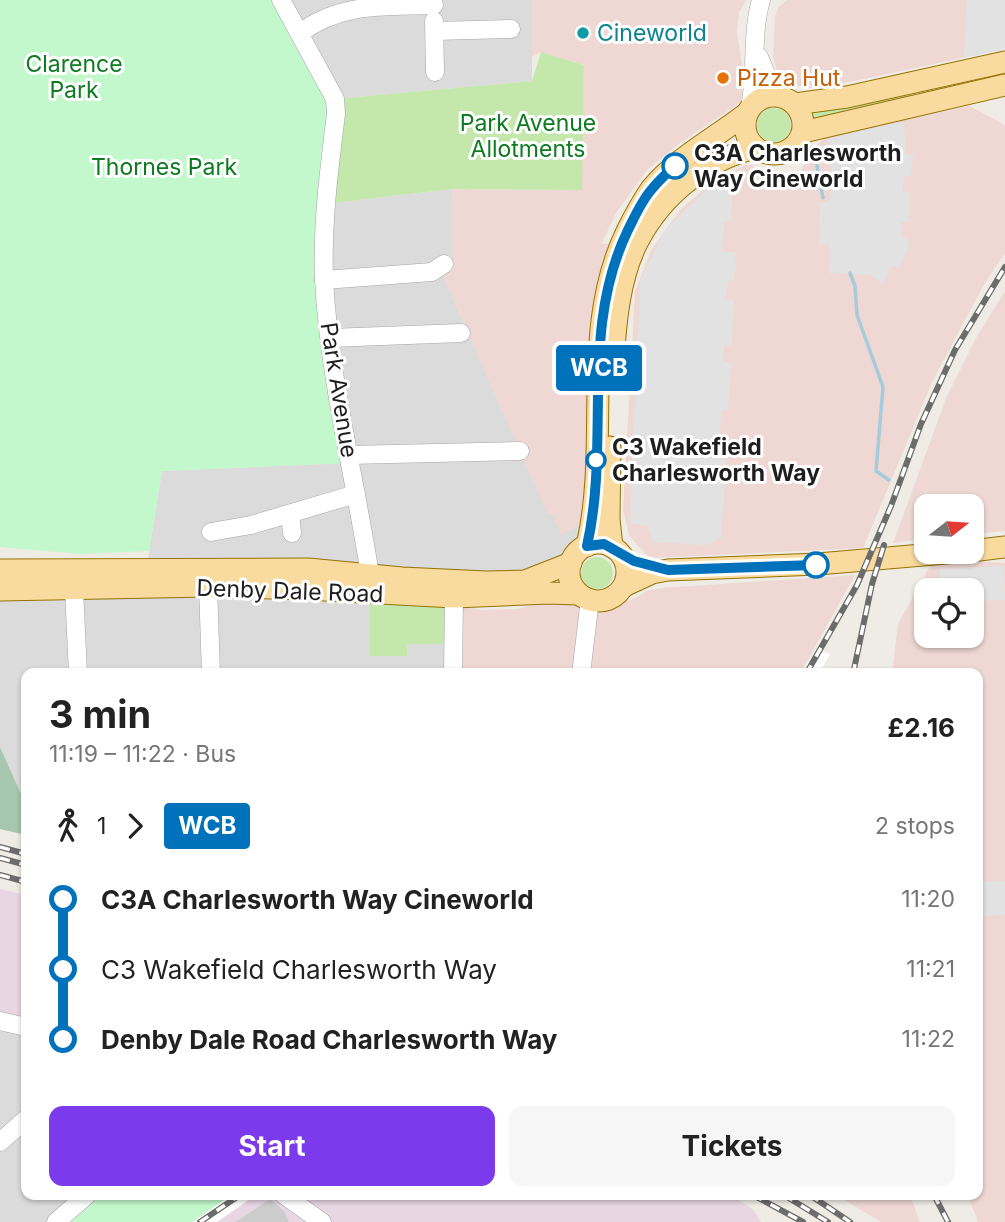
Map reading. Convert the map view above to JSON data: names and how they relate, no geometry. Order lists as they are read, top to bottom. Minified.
{"streets":{"main road":["Denby Dale Road"],"street":["Park Avenue"]},"crossings":[["Park Avenue","Denby Dale Road"]],"parks":["Clarence Park","Park Avenue Allotments","Thornes Park"],"places":["Cineworld","Pizza Hut","C3A Charlesworth Way Cineworld","C3 Wakefield Charlesworth Way"],"lines":["bus line WCB"],"north":"right","page":{"on_map":"WCB","heading":["3 min","11:19 – 11:22 · Bus","£2.16"],"legs":["1","WCB","2 stops"],"list":[{"name":"C3A Charlesworth Way Cineworld","value":"11:20"},{"name":"C3 Wakefield Charlesworth Way","value":"11:21"},{"name":"Denby Dale Road Charlesworth Way","value":"11:22"}],"buttons":["Start","Tickets"]}}
